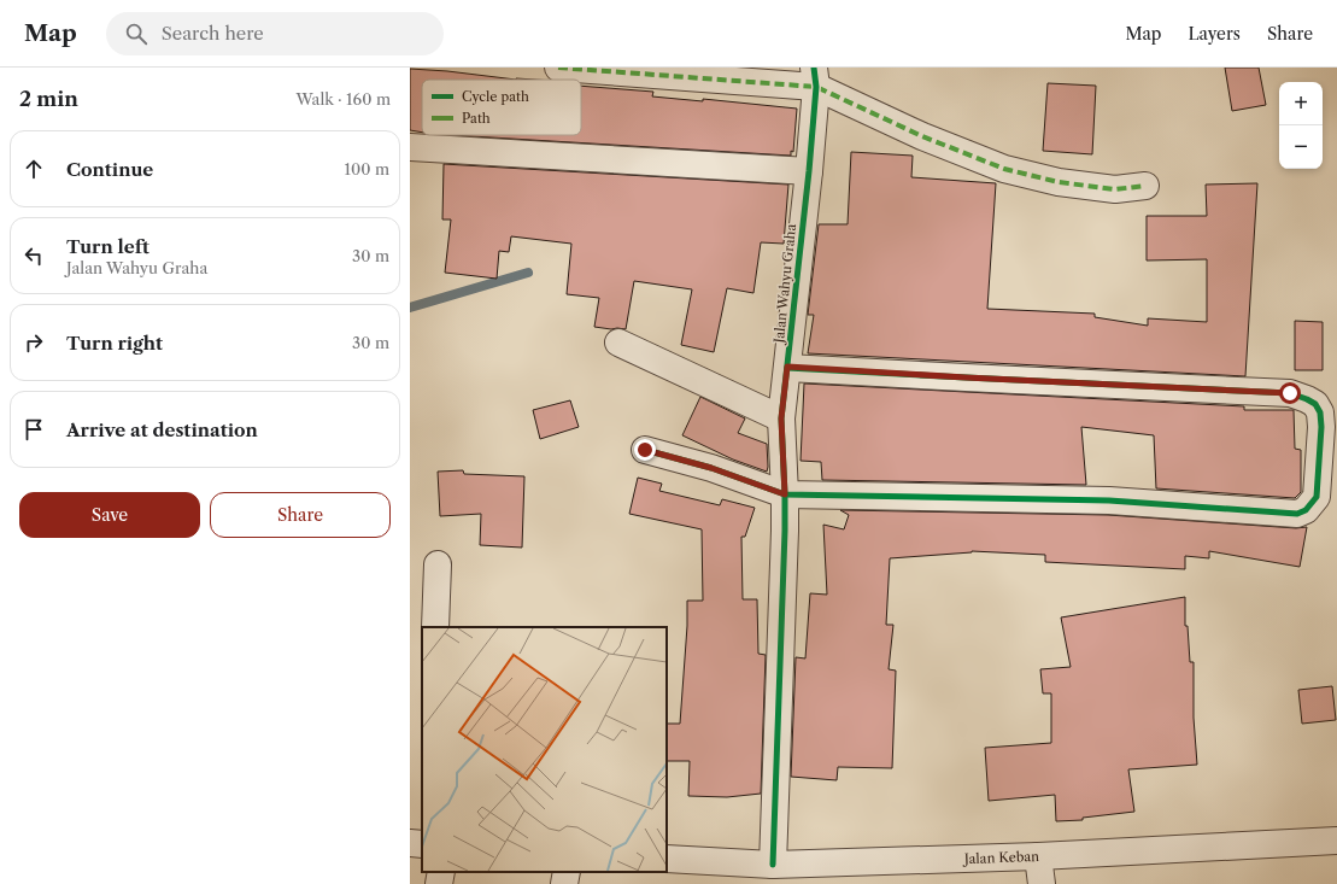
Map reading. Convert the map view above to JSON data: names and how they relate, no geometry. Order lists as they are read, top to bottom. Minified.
{"streets":{"street":["Jalan Wahyu Graha","Jalan Keban"]},"crossings":[["Jalan Wahyu Graha","Jalan Keban"]],"legend":["Cycle path","Path"],"page":{"header":"Map","search":"Search here","nav":["Map","Layers","Share"],"heading":["2 min","Walk · 160 m"],"map_buttons":["+","−"],"list":[["Continue","100 m"],["Turn left","Jalan Wahyu Graha","30 m"],["Turn right","30 m"],"Arrive at destination"],"buttons":["Save","Share"]}}
